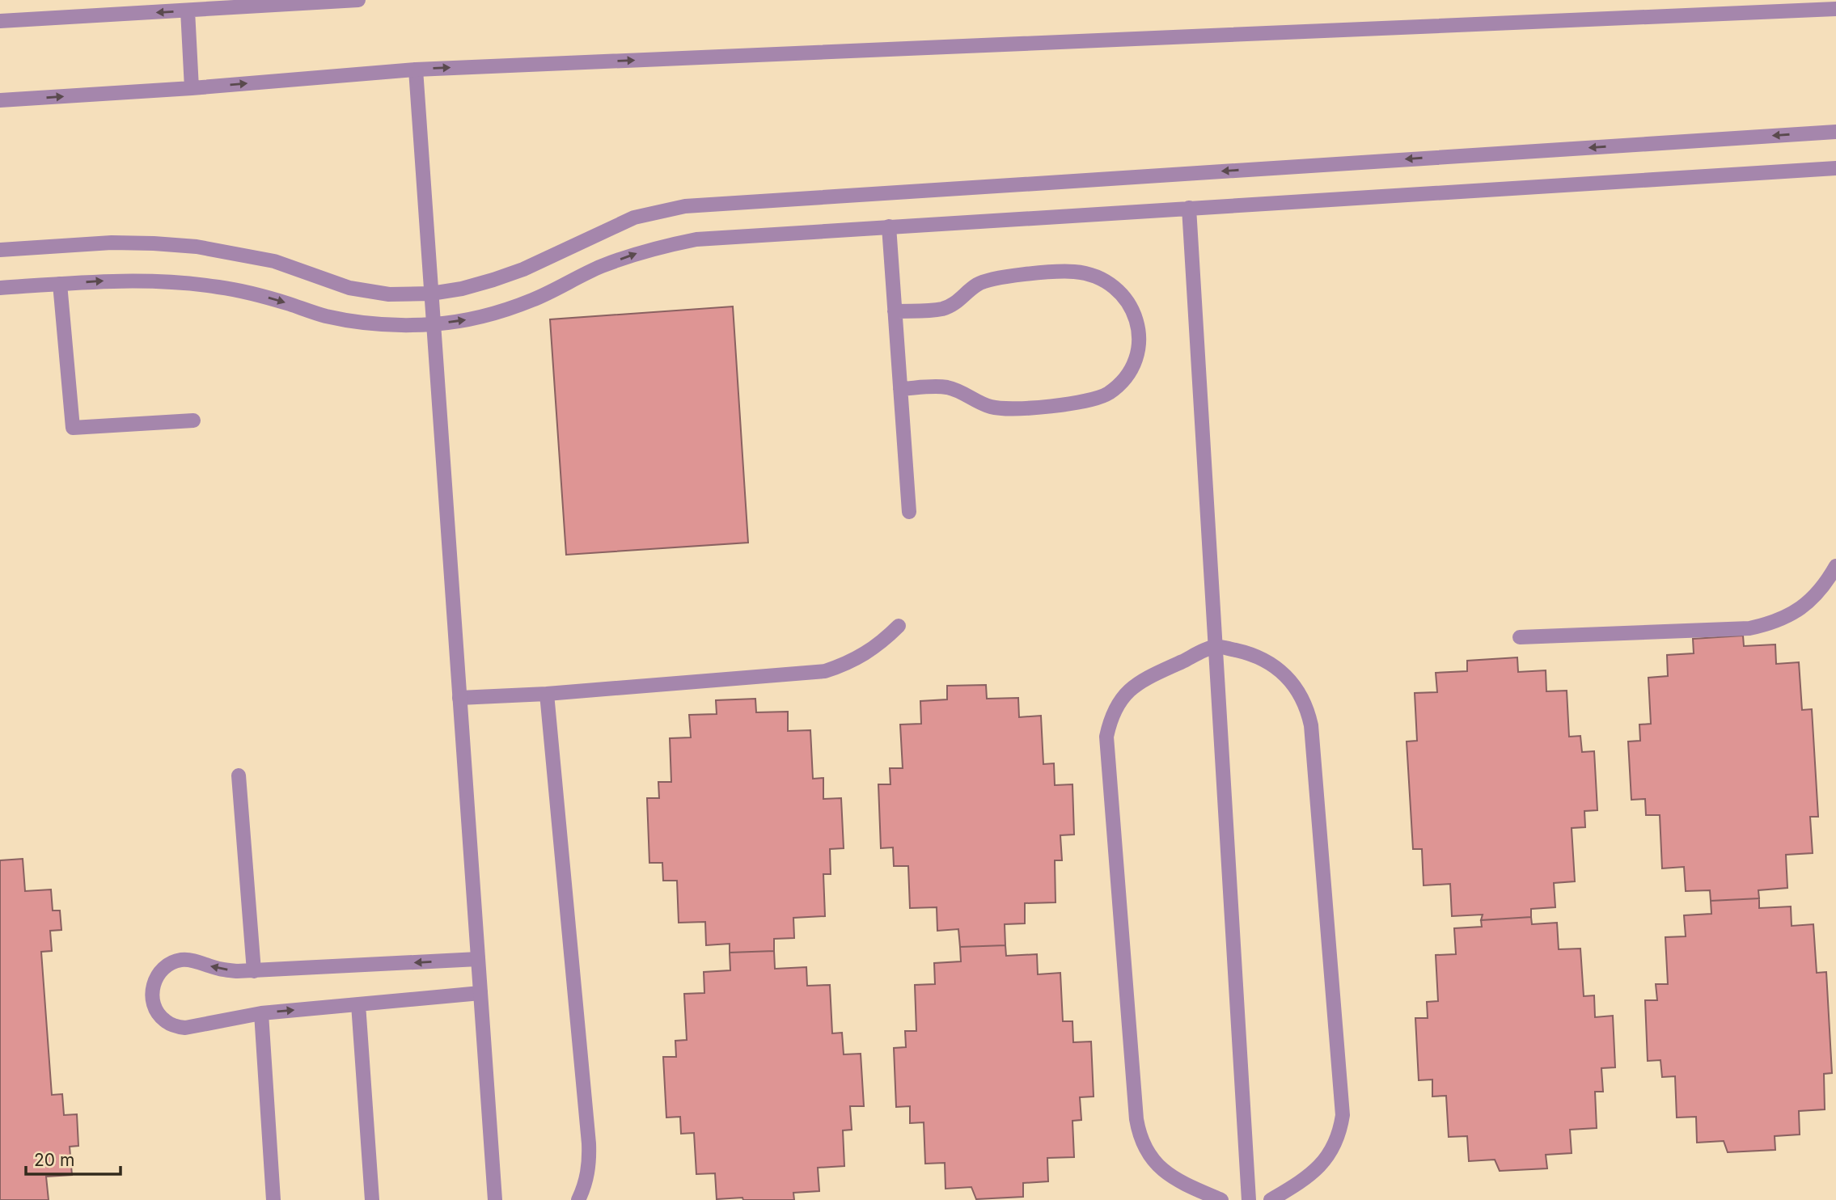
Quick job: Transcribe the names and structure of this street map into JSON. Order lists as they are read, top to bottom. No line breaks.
{"scale_bar":"20 m"}
